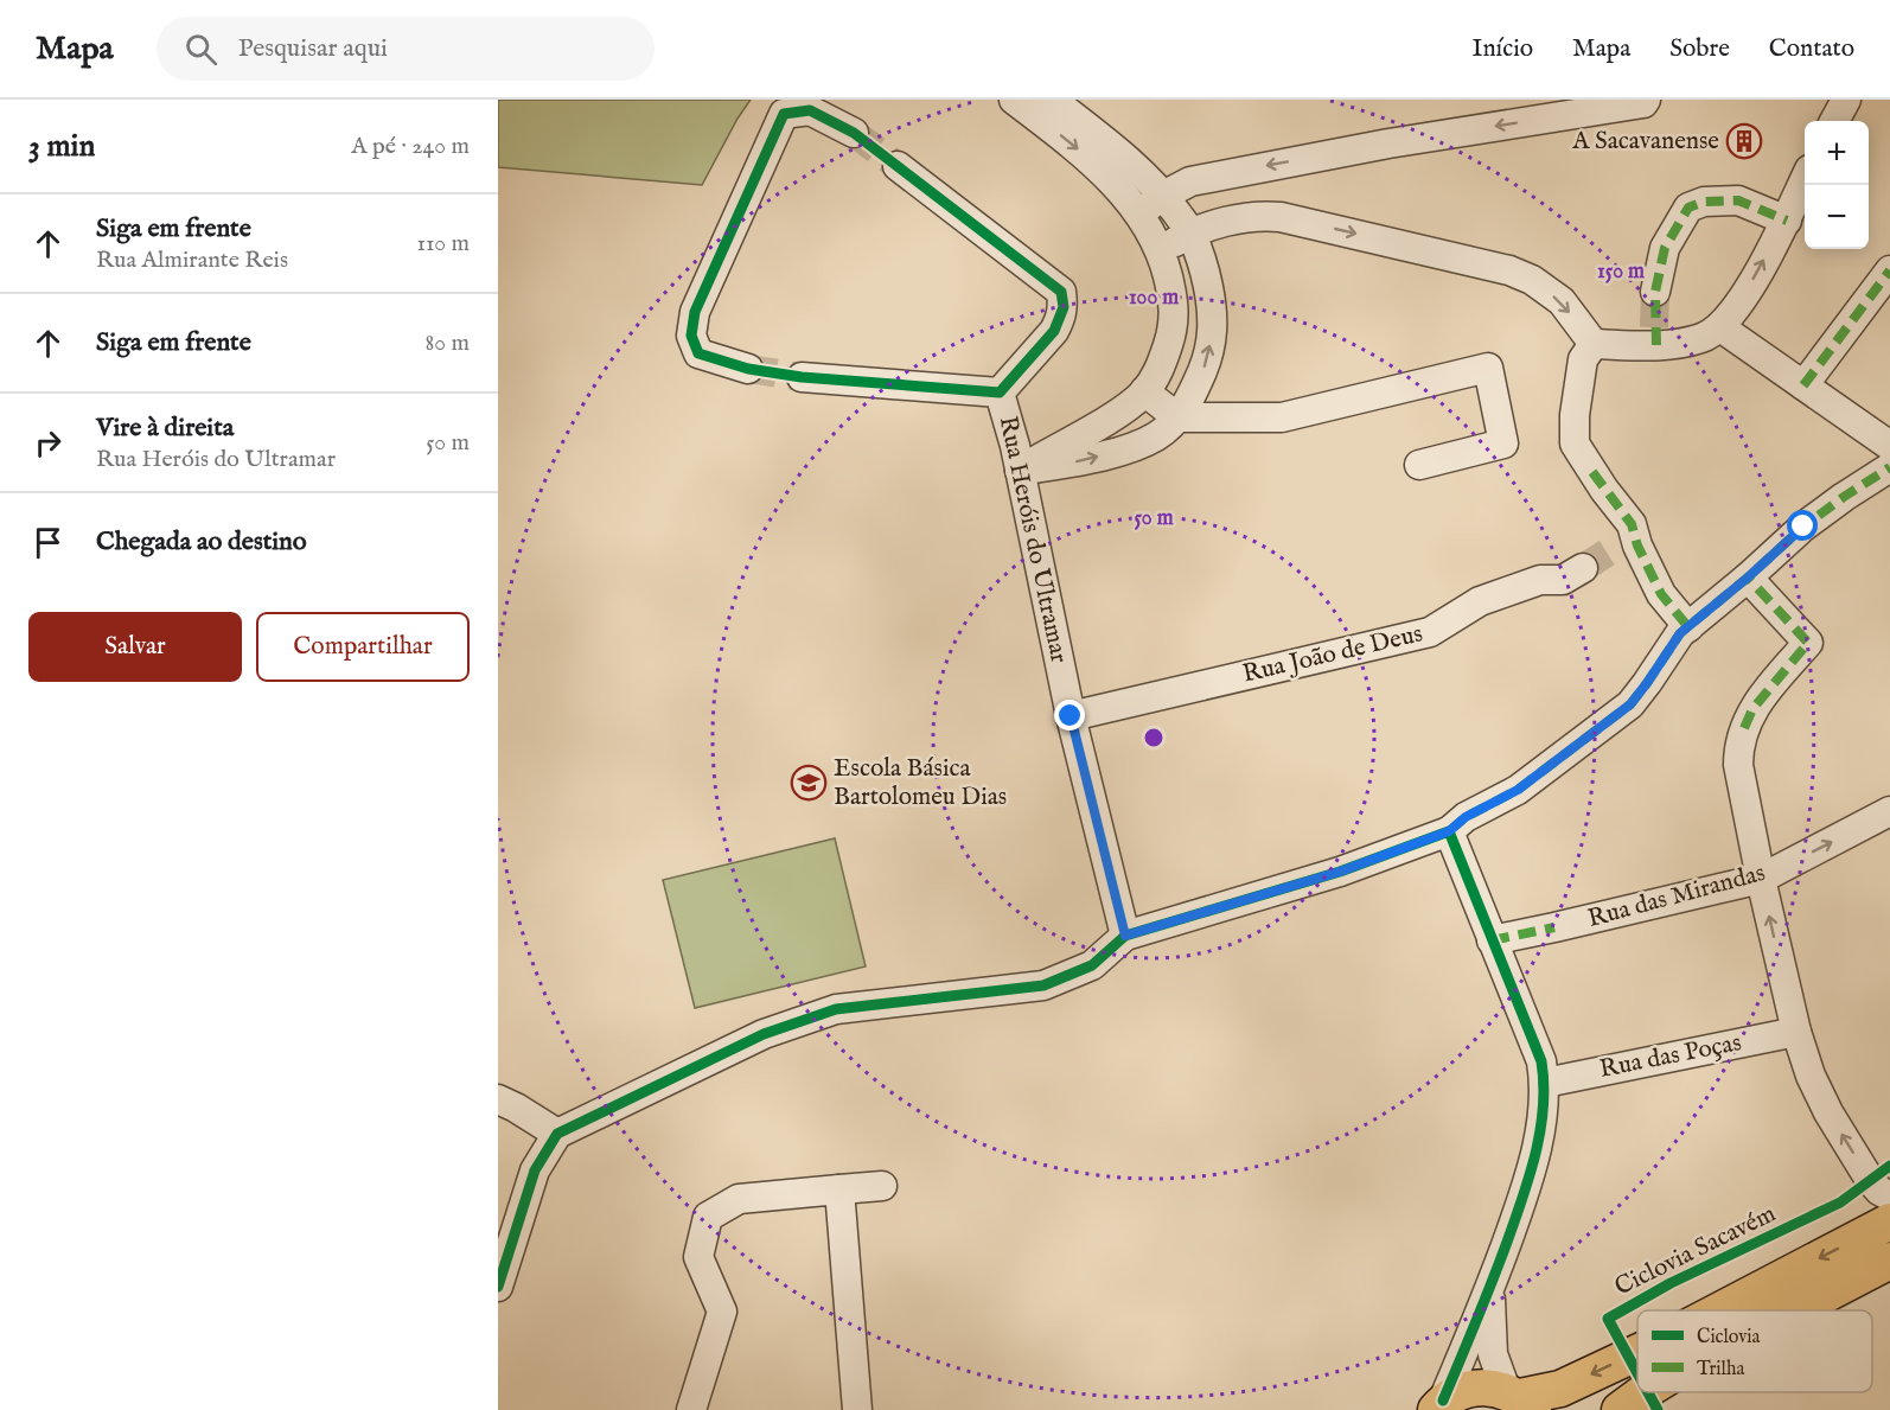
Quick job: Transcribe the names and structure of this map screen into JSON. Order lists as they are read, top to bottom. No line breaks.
{"streets":{"street":["Rua Heróis do Ultramar","Rua João de Deus","Rua das Mirandas","Rua das Poças"],"cycle path":["Ciclovia Sacavém"]},"crossings":[["Rua Heróis do Ultramar","Rua João de Deus"]],"places":{"building":["A Sacavanense"],"school or university":["Escola Básica Bartolomeu Dias"]},"legend":["Ciclovia","Trilha"],"page":{"header":"Mapa","search":"Pesquisar aqui","nav":["Início","Mapa","Sobre","Contato"],"heading":["3 min","A pé · 240 m"],"map_buttons":["+","−"],"list":[["Siga em frente","Rua Almirante Reis","110 m"],["Siga em frente","80 m"],["Vire à direita","Rua Heróis do Ultramar","50 m"],"Chegada ao destino"],"buttons":["Salvar","Compartilhar"]},"rings":["150 m","100 m","50 m"]}
